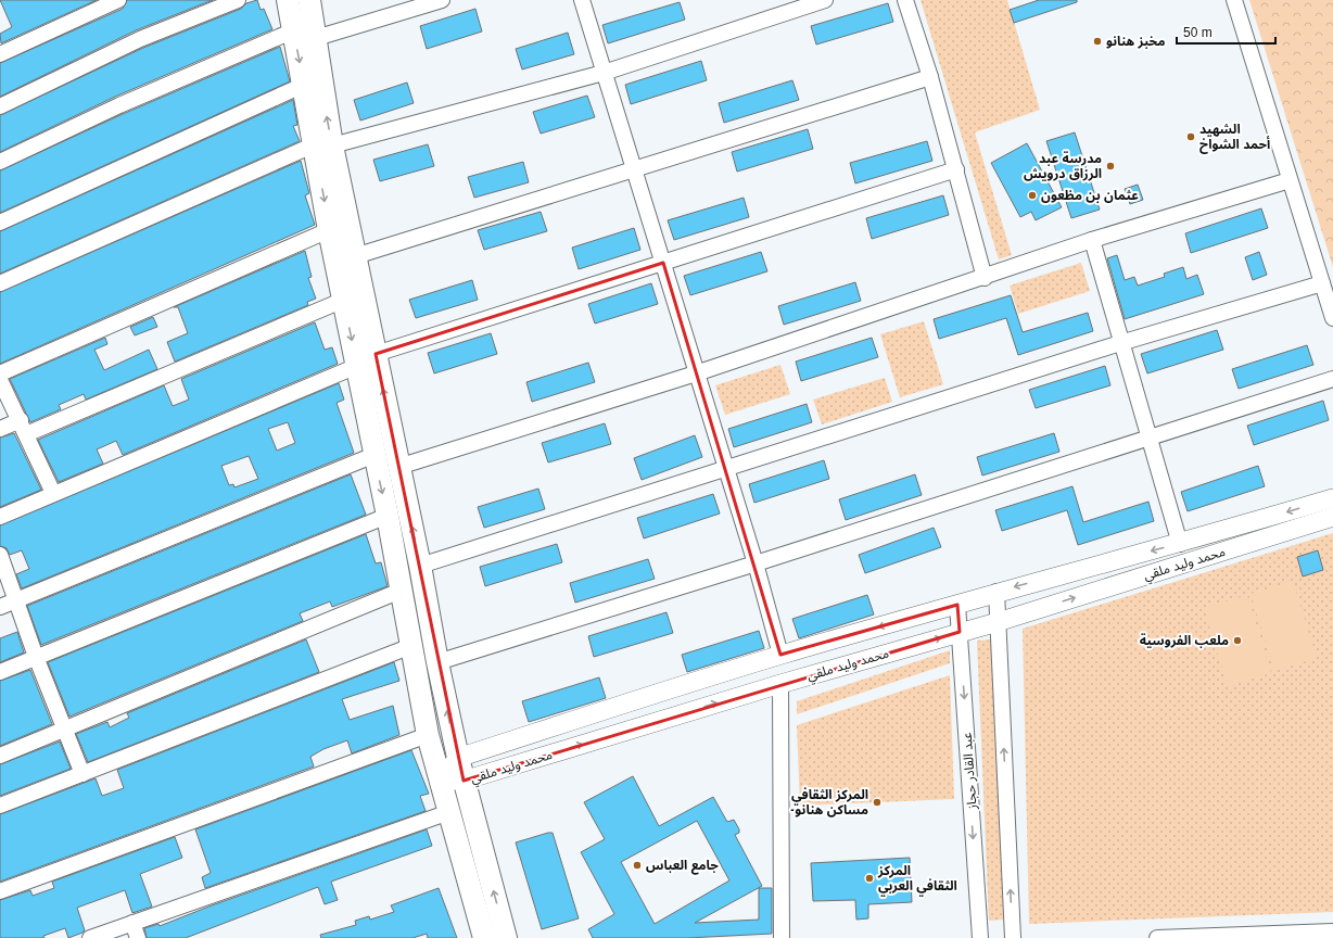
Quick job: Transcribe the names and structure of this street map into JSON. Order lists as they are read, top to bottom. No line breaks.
{"streets":{"street":["محمد وليد ملقي","عبد القادر حجاز"]},"crossings":[["محمد وليد ملقي","عبد القادر حجاز"]],"places":["مخبز هنانو","الشهيد أحمد الشواخ","مدرسة عبد الرزاق درويش","عثمان بن مظعون","ملعب الفروسية","المركز الثقافي -مساكن هنانو","جامع العباس","المركز الثقافي العربي"],"scale_bar":"50 m"}
